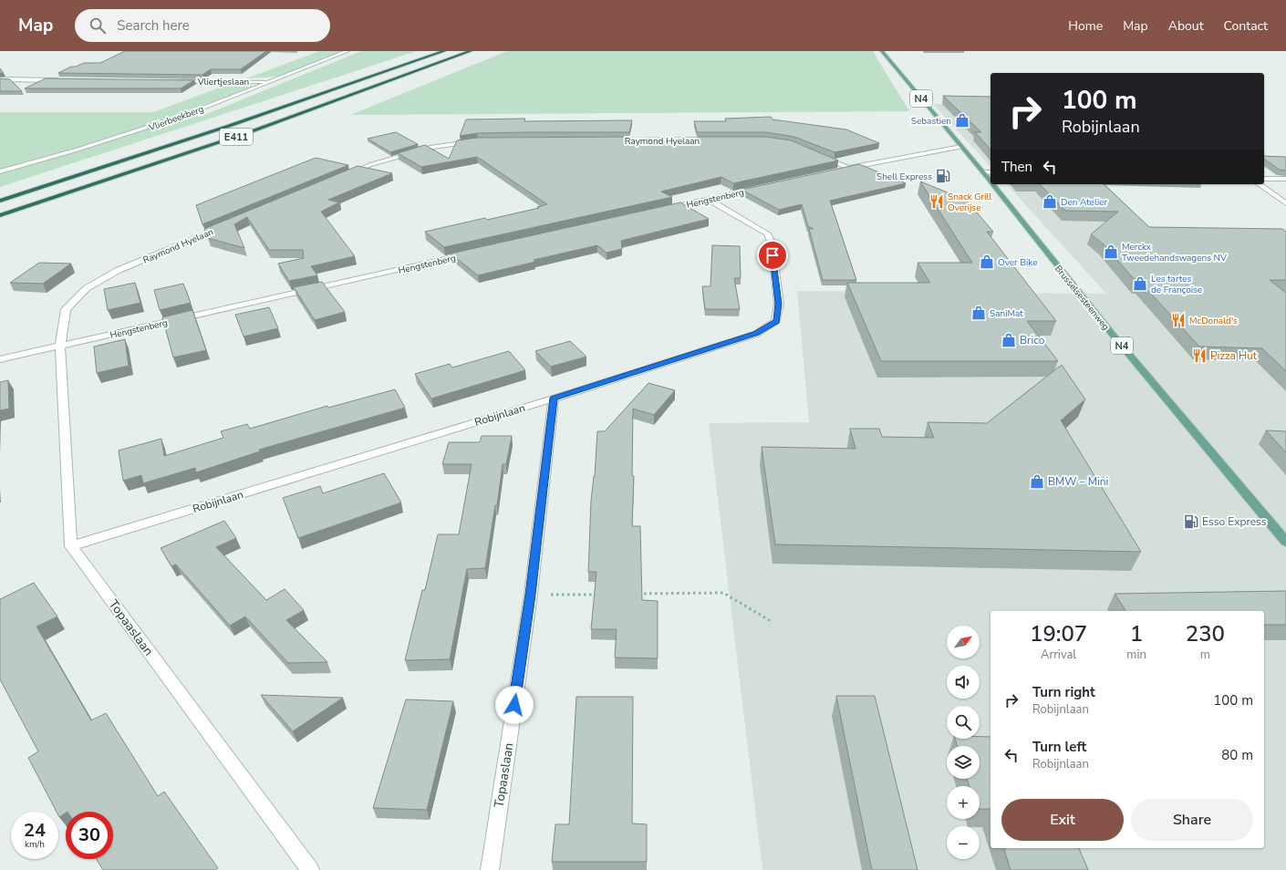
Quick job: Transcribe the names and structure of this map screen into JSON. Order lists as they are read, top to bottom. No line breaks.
{"streets":{"highway":["E411"],"main road":["N4","Brusselsesteenweg"],"street":["Vliertjeslaan","Vlierbeekberg","Raymond Hyelaan","Hengstenberg","Robijnlaan","Topaaslaan"]},"crossings":[["Vliertjeslaan","Vlierbeekberg"],["Raymond Hyelaan","Hengstenberg"],["Hengstenberg","Robijnlaan"],["Robijnlaan","Topaaslaan"]],"places":{"shop":["Sebastien","Den Atelier","Merckx Tweedehandswagens NV","Over Bike","Les tartes de Françoise","SaniMat","Brico","BMW – Mini"],"fuel station":["Shell Express","Esso Express"],"restaurant":["Snack Grill Overijse","McDonald's","Pizza Hut"]},"north":"top right","page":{"header":"Map","search":"Search here","nav":["Home","Map","About","Contact"],"turn":["100 m","Robijnlaan"],"then":"Then","eta":["19:07","Arrival","1","min","230","m"],"map_buttons":["+","−"],"list":[{"name":"Turn right","note":"Robijnlaan","value":"100 m"},{"name":"Turn left","note":"Robijnlaan","value":"80 m"}],"buttons":["Exit","Share"],"speed":"24 km/h","limit":"30"}}
